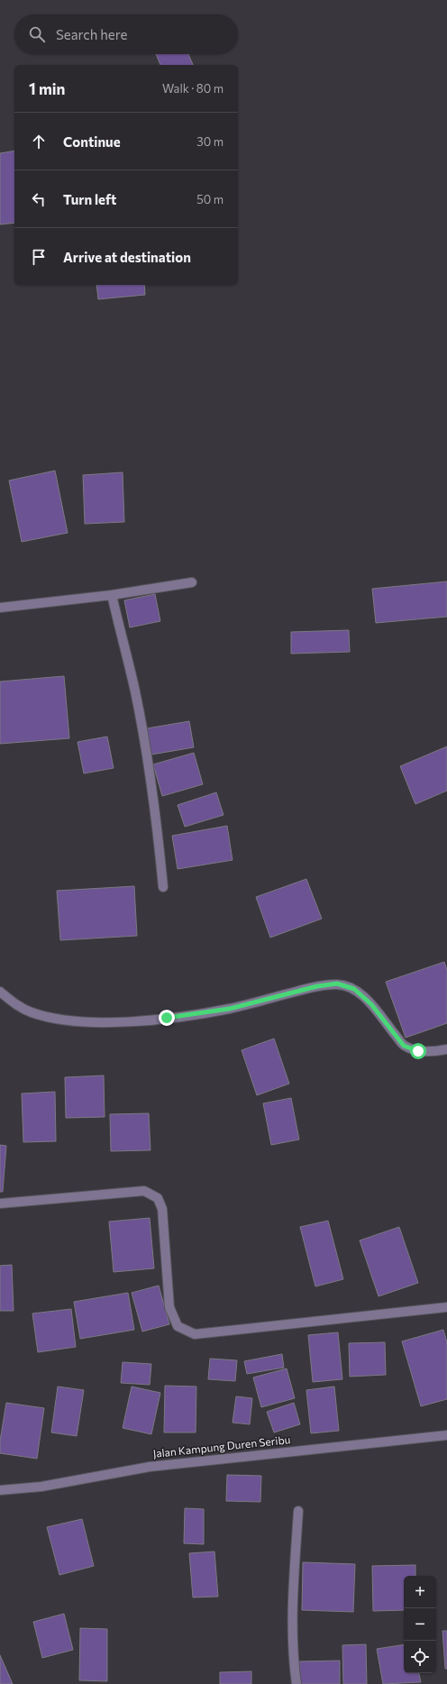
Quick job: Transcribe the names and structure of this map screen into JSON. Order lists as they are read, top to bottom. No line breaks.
{"streets":{"street":["Jalan Kampung Duren Seribu"]},"page":{"search":"Search here","heading":["1 min","Walk · 80 m"],"list":[["Continue","30 m"],["Turn left","50 m"],"Arrive at destination"],"map_buttons":["+","−"]}}
